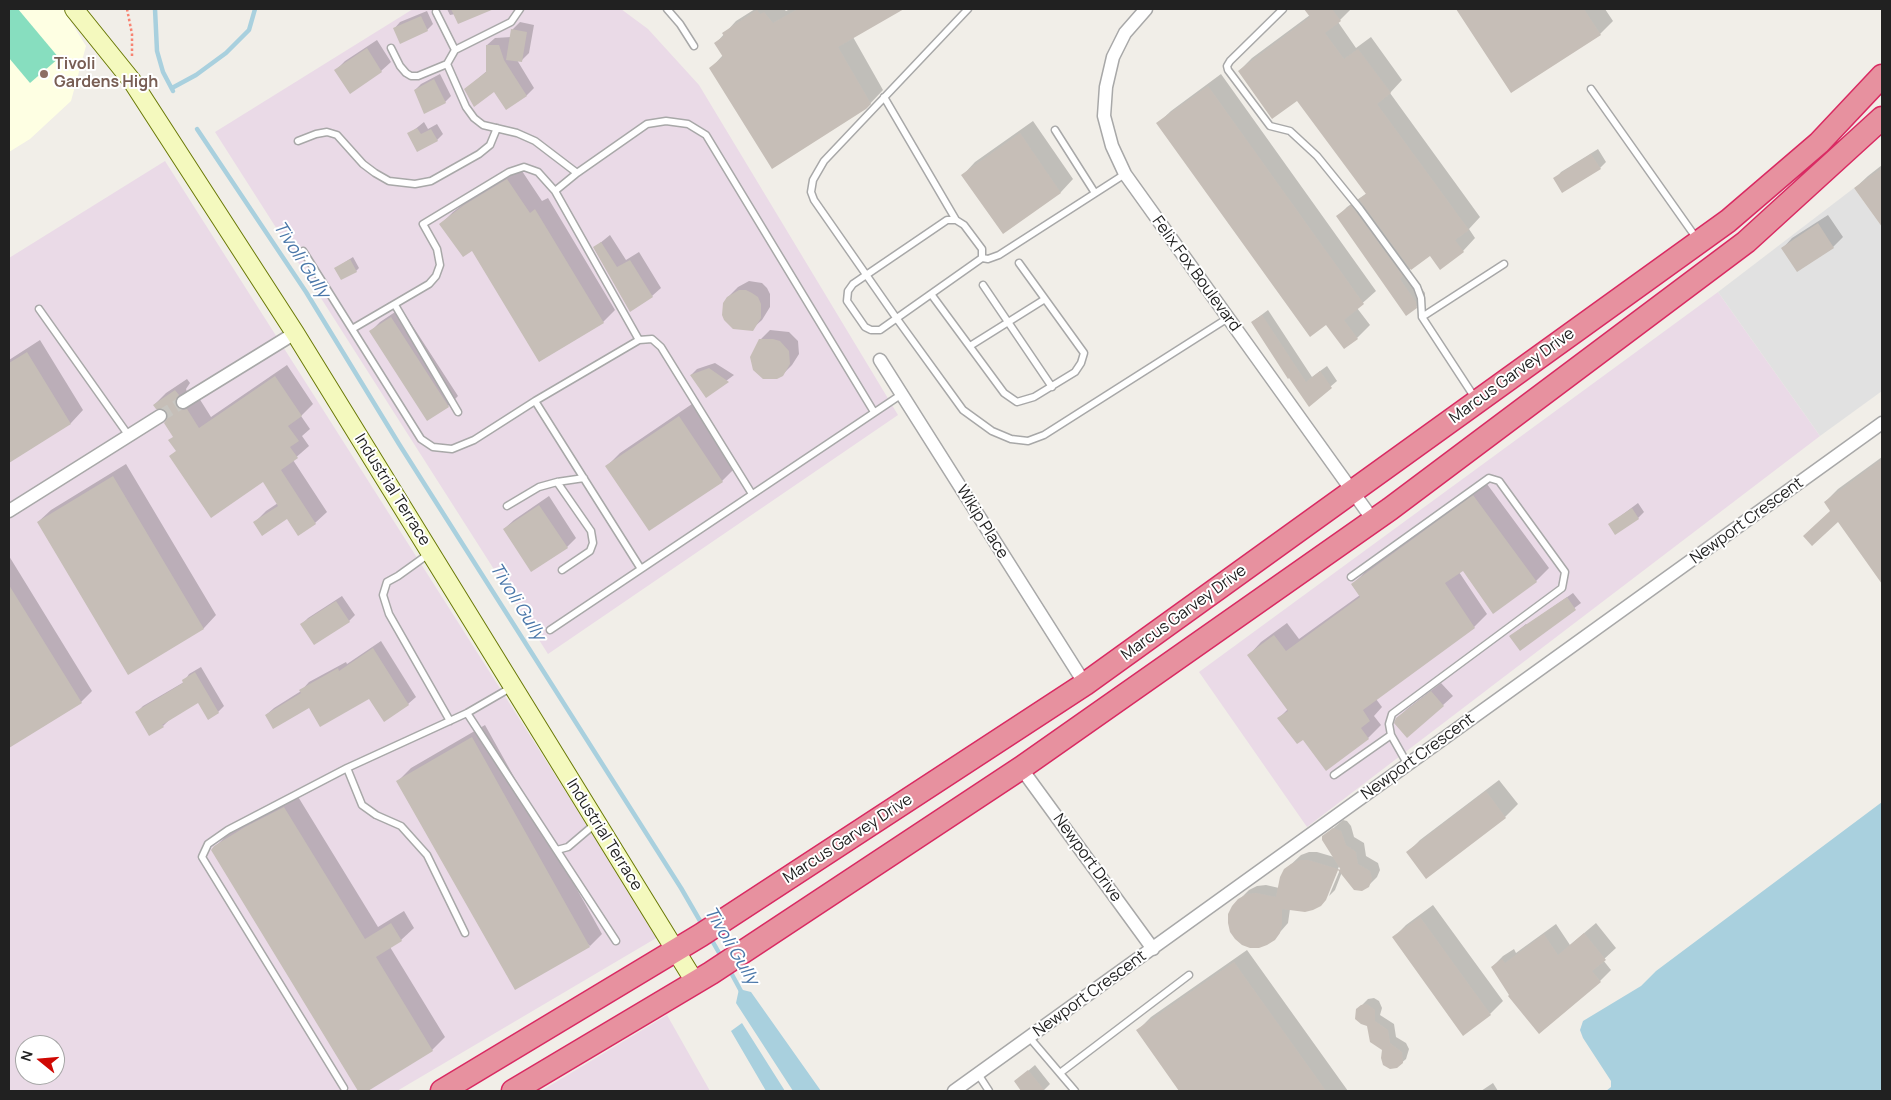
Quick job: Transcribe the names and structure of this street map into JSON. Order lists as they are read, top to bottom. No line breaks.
{"streets":{"highway":["Marcus Garvey Drive"],"street":["Felix Fox Boulevard","Industrial Terrace","Newport Crescent","Wikip Place","Newport Drive"]},"crossings":[["Felix Fox Boulevard","Marcus Garvey Drive"],["Marcus Garvey Drive","Industrial Terrace"],["Marcus Garvey Drive","Wikip Place"],["Marcus Garvey Drive","Newport Drive"],["Newport Crescent","Newport Drive"]],"water":["Tivoli Gully"],"places":["Tivoli Gardens High"],"north":"left"}
